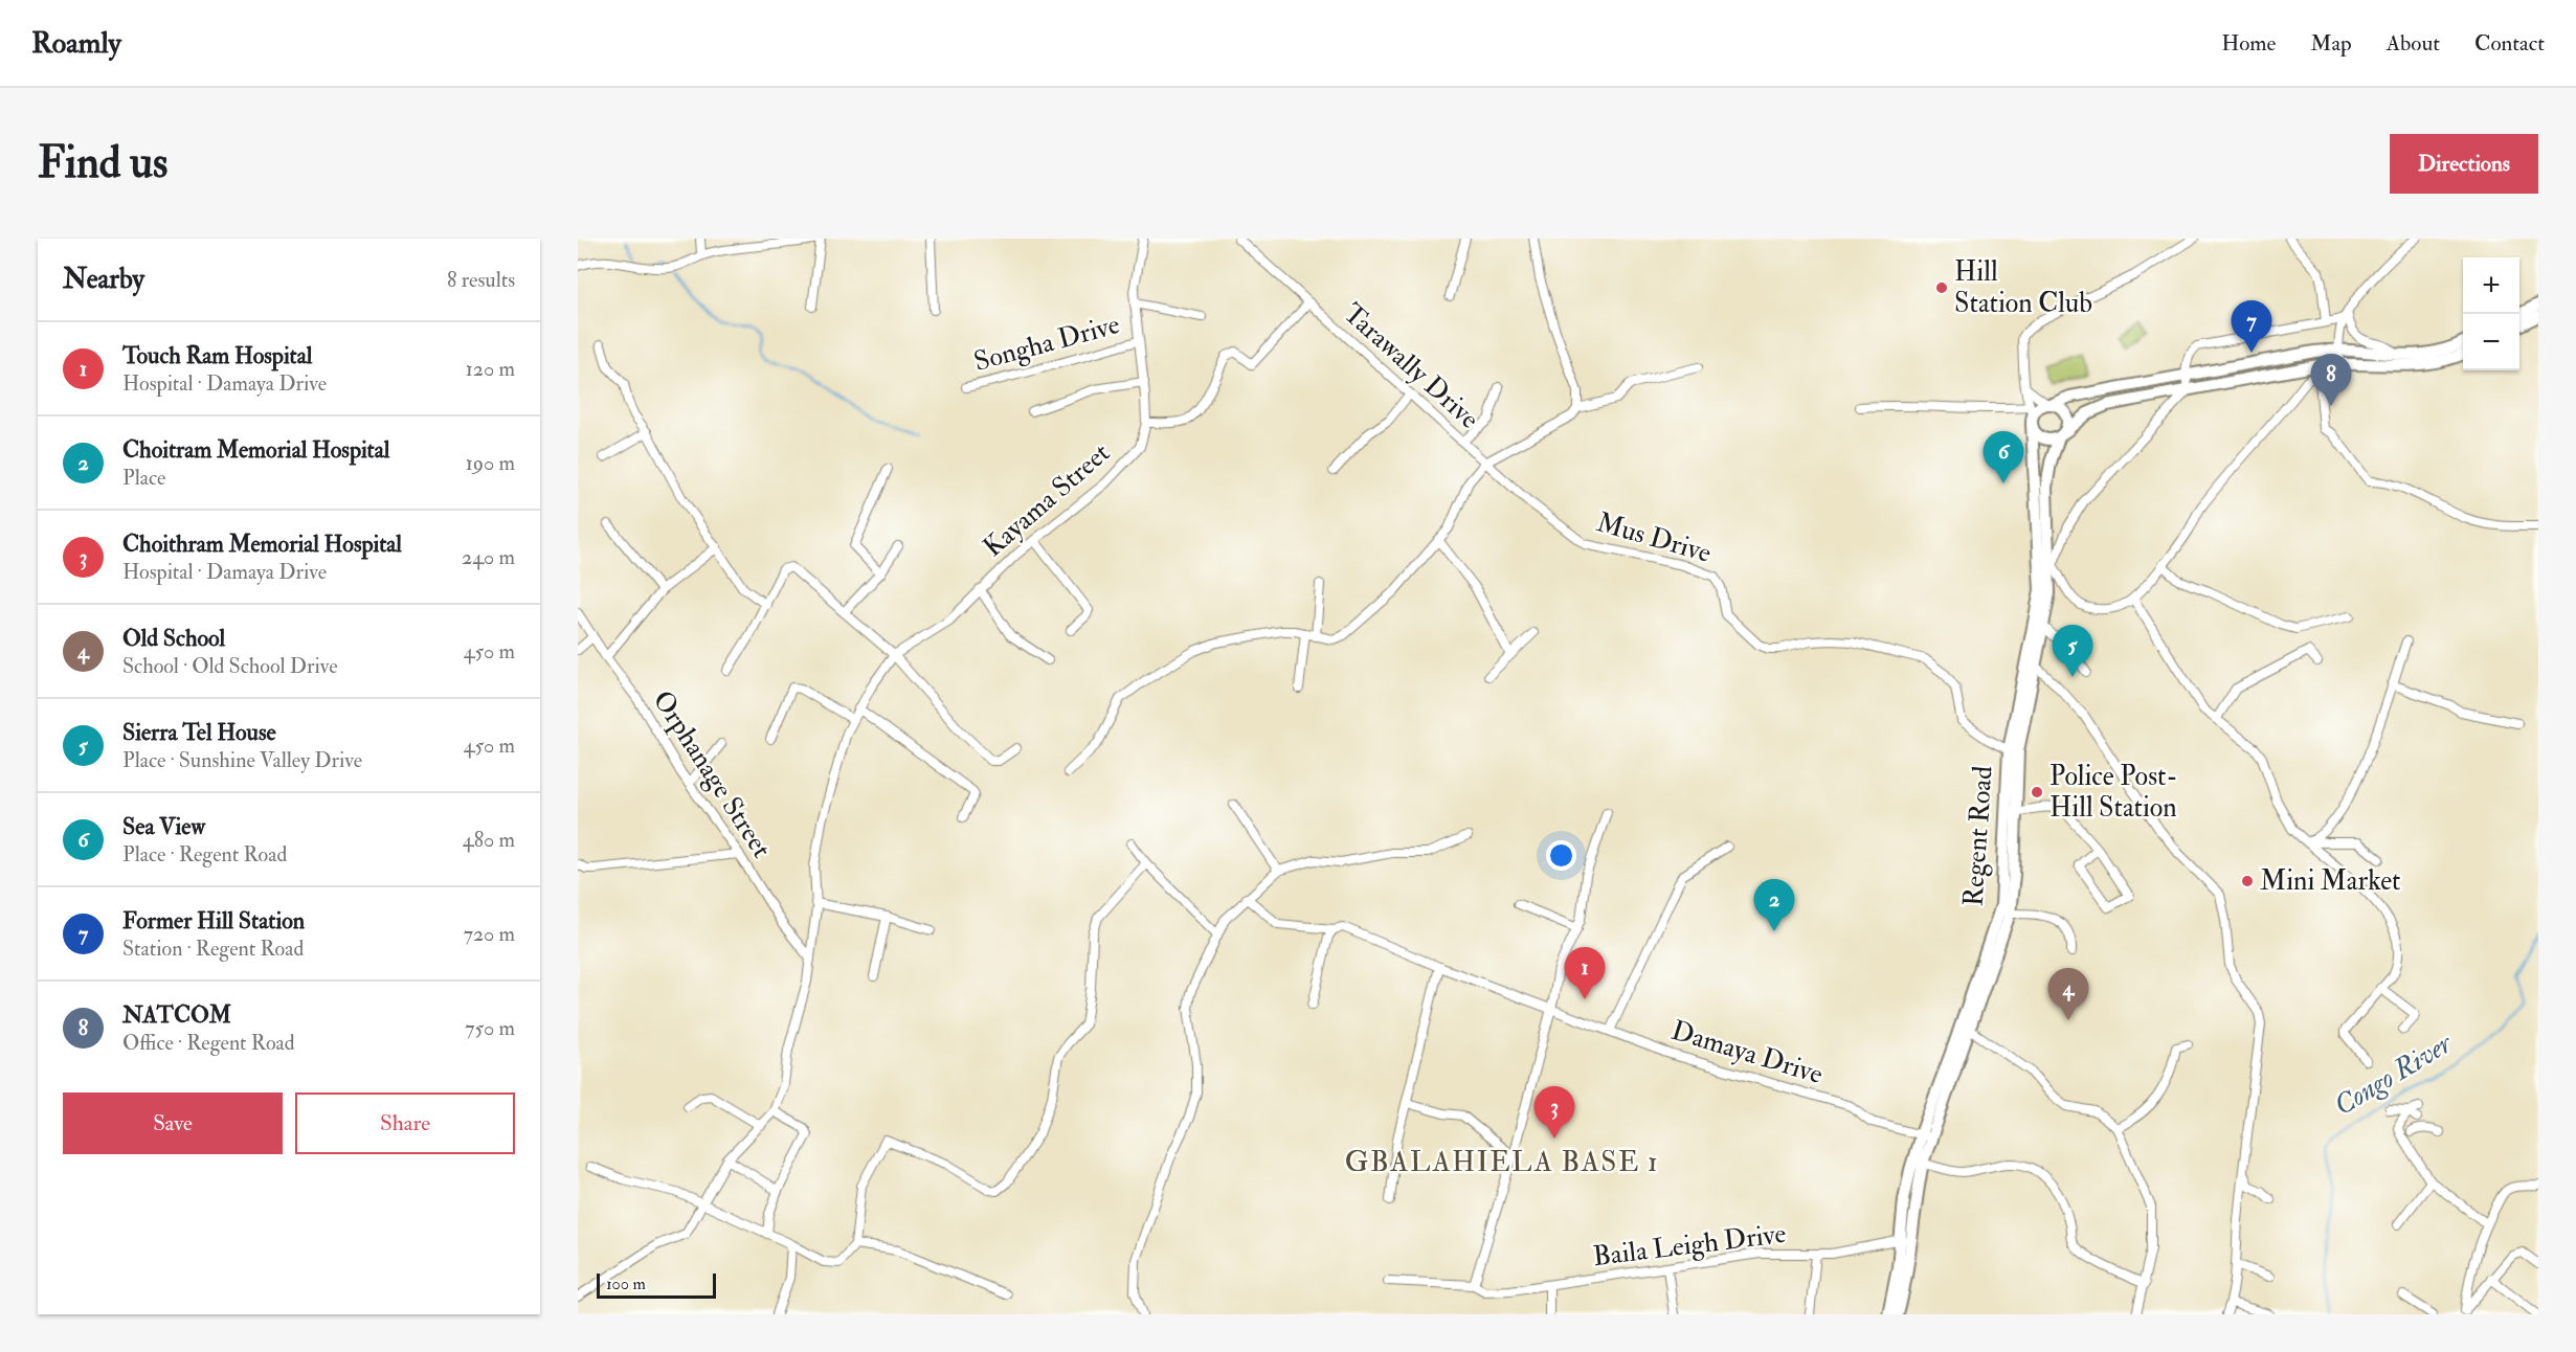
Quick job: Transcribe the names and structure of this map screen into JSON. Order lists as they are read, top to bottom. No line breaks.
{"streets":{"main road":["Regent Road"],"street":["Songha Drive","Tarawally Drive","Kayama Street","Mus Drive","Orphanage Street","Damaya Drive","Baila Leigh Drive"]},"crossings":[["Songha Drive","Kayama Street"],["Tarawally Drive","Kayama Street"],["Tarawally Drive","Mus Drive"],["Mus Drive","Regent Road"],["Regent Road","Damaya Drive"],["Regent Road","Baila Leigh Drive"]],"districts":["GBALAHIELA BASE 1"],"water":["Congo River"],"places":["Hill Station Club","Police Post- Hill Station","Mini Market"],"scale_bar":"100 m","page":{"header":"Roamly","nav":["Home","Map","About","Contact"],"buttons":["Directions",["Save","Share"]],"title":"Find us","heading":["Nearby","8 results"],"map_buttons":["+","−"],"pins":["7","8","6","5","2","1","4","3"],"list":[{"mark":"1","name":"Touch Ram Hospital","note":"Hospital · Damaya Drive","value":"120 m"},{"mark":"2","name":"Choitram Memorial Hospital","note":"Place","value":"190 m"},{"mark":"3","name":"Choithram Memorial Hospital","note":"Hospital · Damaya Drive","value":"240 m"},{"mark":"4","name":"Old School","note":"School · Old School Drive","value":"450 m"},{"mark":"5","name":"Sierra Tel House","note":"Place · Sunshine Valley Drive","value":"450 m"},{"mark":"6","name":"Sea View","note":"Place · Regent Road","value":"480 m"},{"mark":"7","name":"Former Hill Station","note":"Station · Regent Road","value":"720 m"},{"mark":"8","name":"NATCOM","note":"Office · Regent Road","value":"750 m"}],"scale":"100 m"}}
